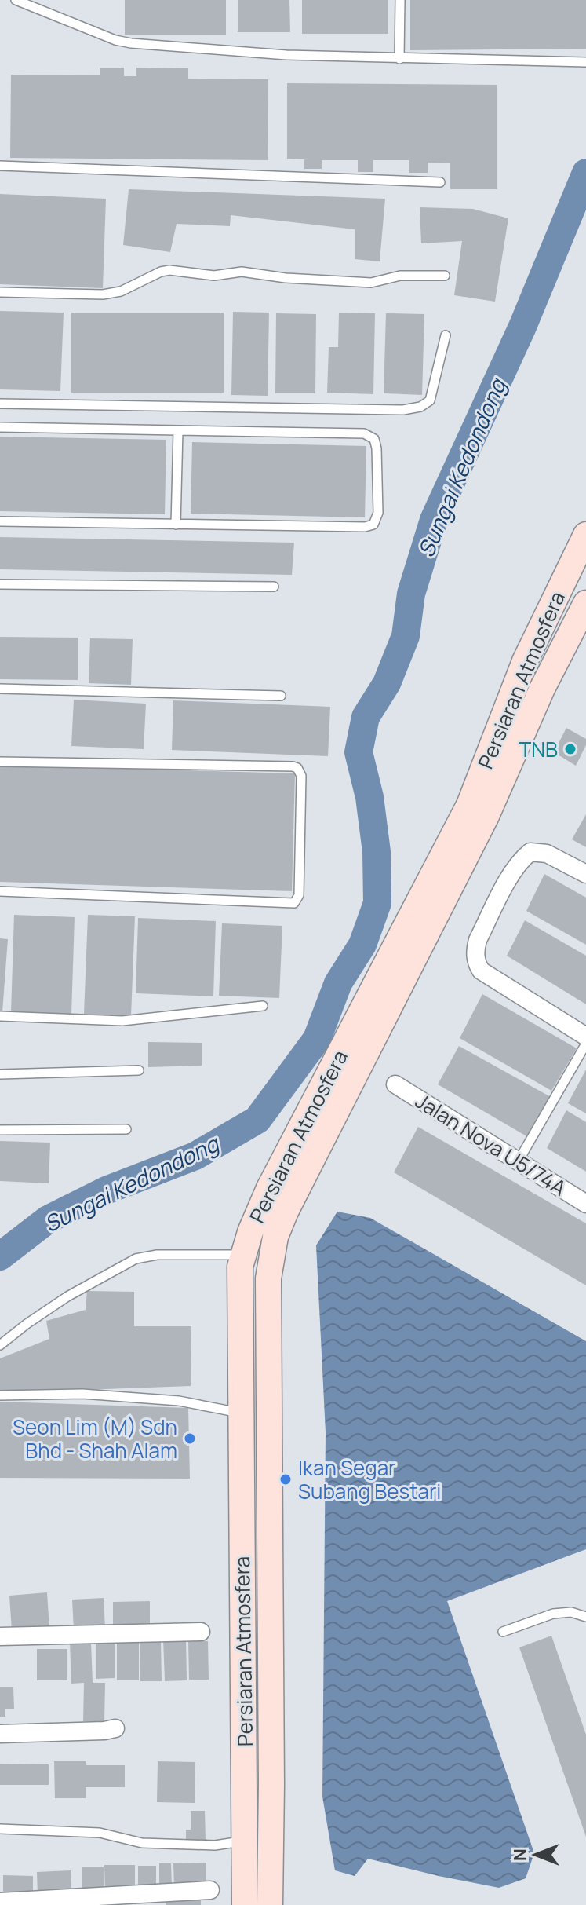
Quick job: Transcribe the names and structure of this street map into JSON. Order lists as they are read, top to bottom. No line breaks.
{"streets":{"street":["Persiaran Atmosfera","Jalan Nova U5/74A"]},"water":["Sungai Kedondong"],"places":["TNB","Seon Lim (M) Sdn Bhd - Shah Alam","Ikan Segar Subang Bestari"],"north":"left"}
